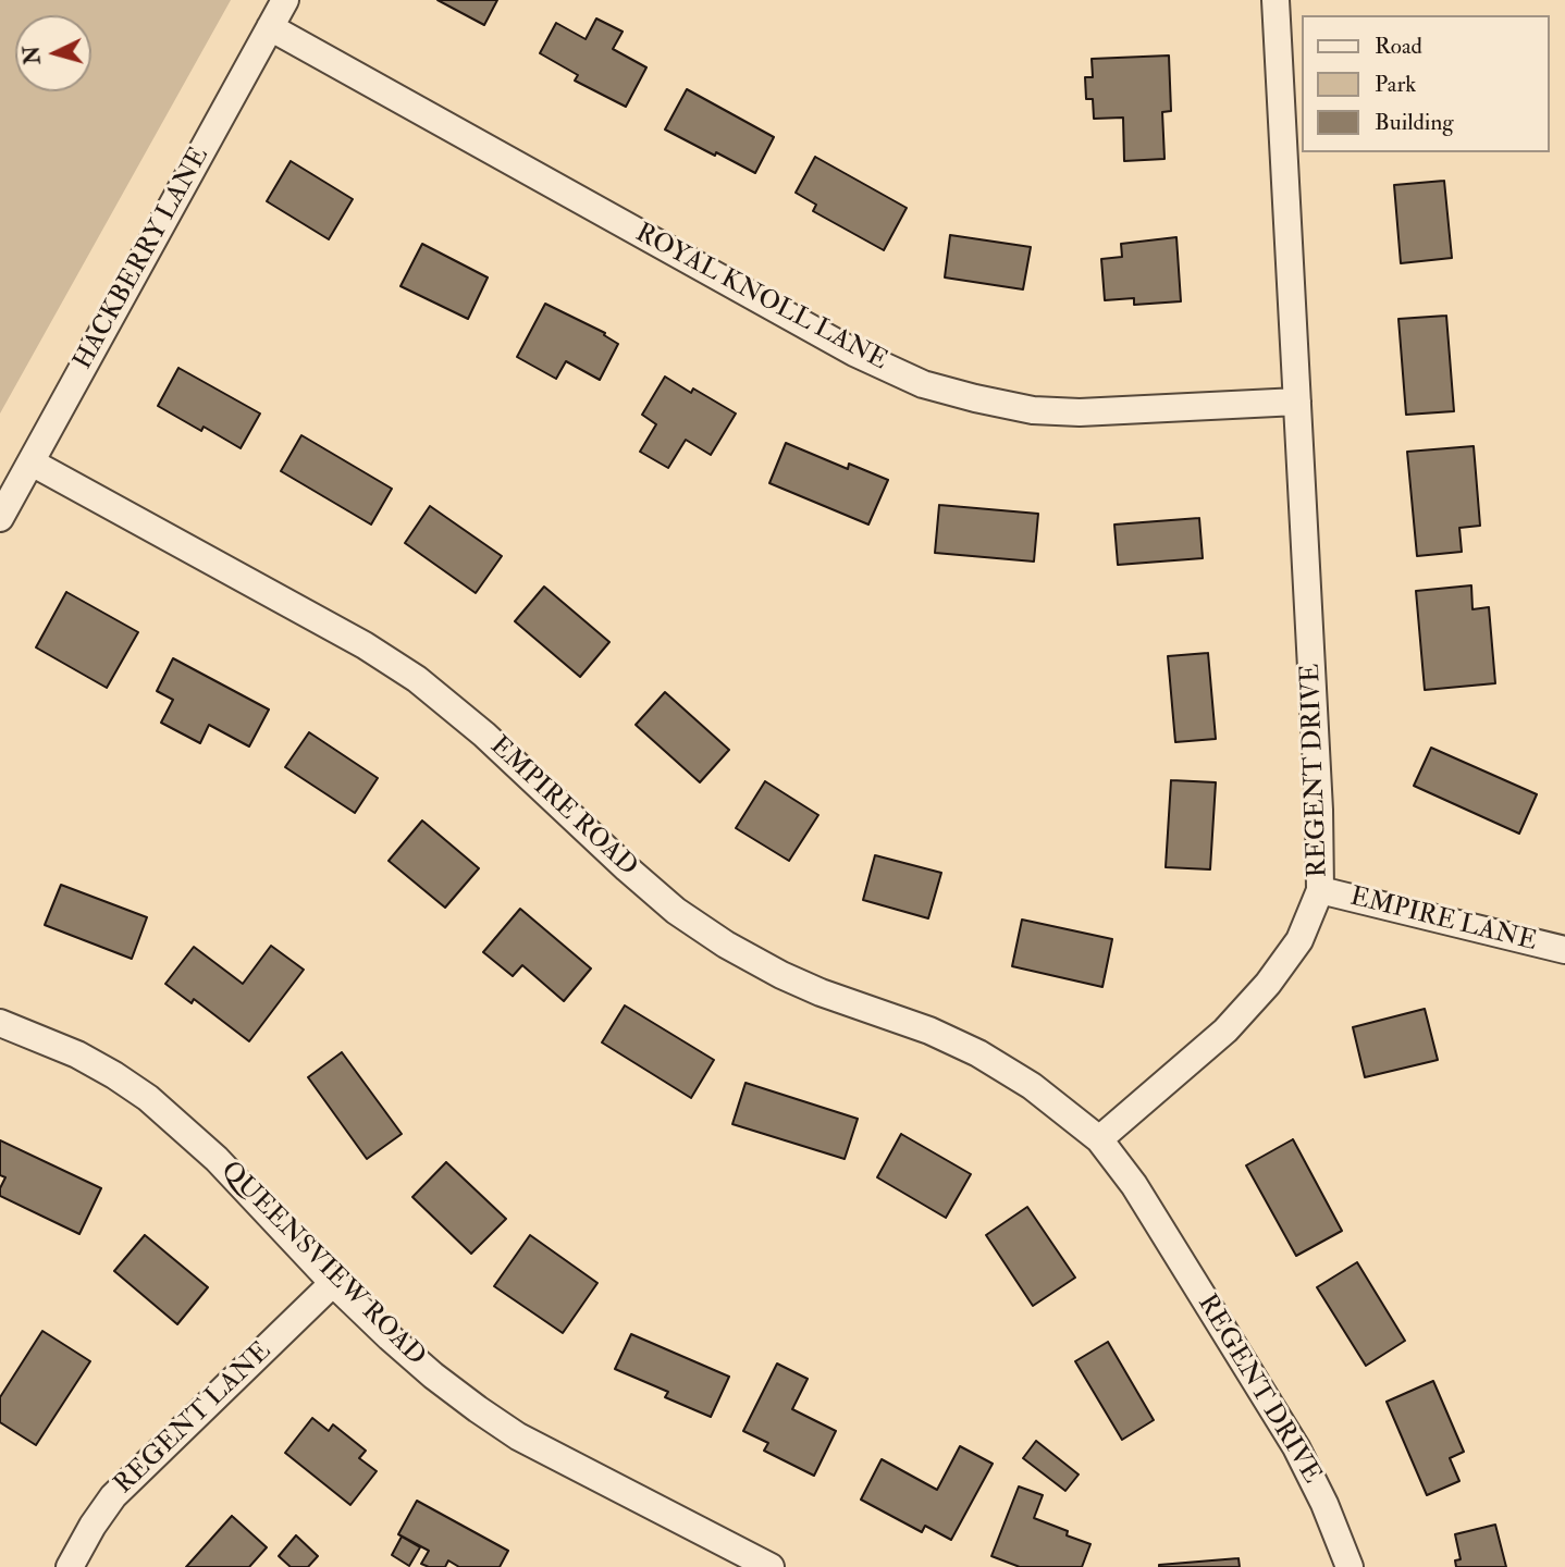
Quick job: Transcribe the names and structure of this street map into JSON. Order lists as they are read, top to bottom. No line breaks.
{"streets":{"street":["HACKBERRY LANE","ROYAL KNOLL LANE","REGENT DRIVE","EMPIRE ROAD","EMPIRE LANE","QUEENSVIEW ROAD","REGENT LANE"]},"crossings":[["HACKBERRY LANE","ROYAL KNOLL LANE"],["HACKBERRY LANE","EMPIRE ROAD"],["ROYAL KNOLL LANE","REGENT DRIVE"],["REGENT DRIVE","EMPIRE ROAD"],["REGENT DRIVE","EMPIRE LANE"],["QUEENSVIEW ROAD","REGENT LANE"]],"legend":["Road","Park","Building"],"north":"left"}
